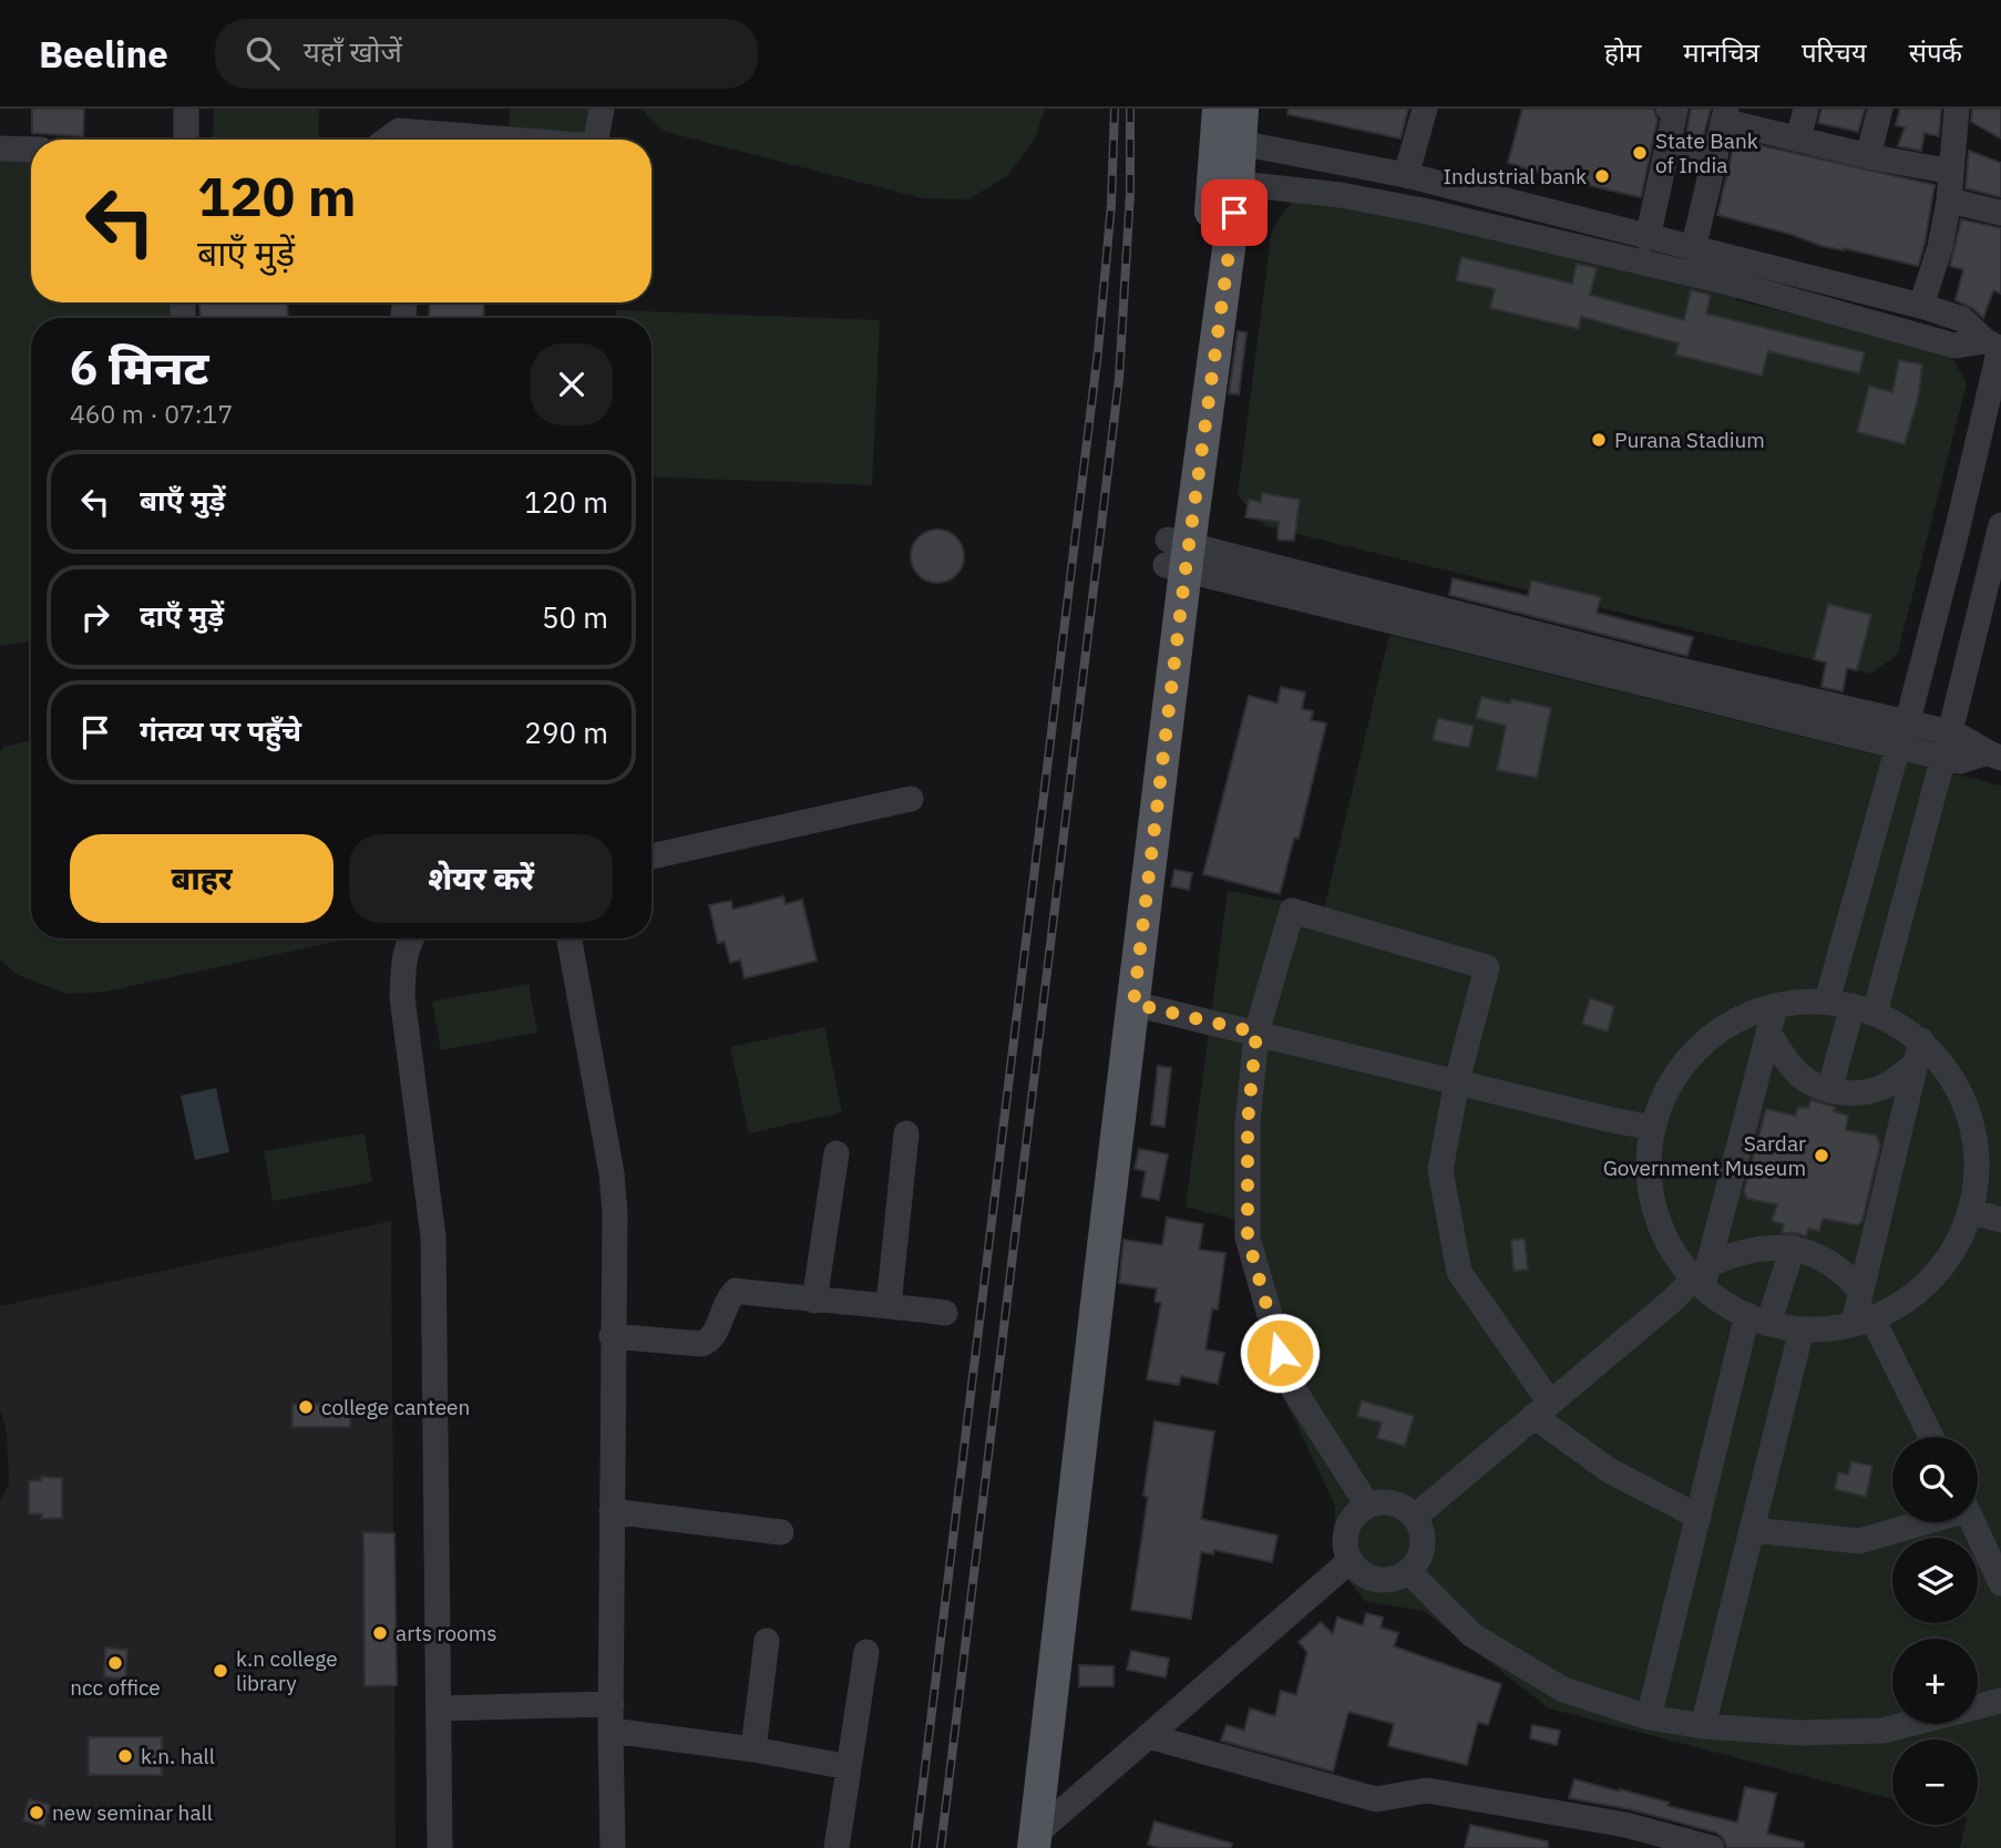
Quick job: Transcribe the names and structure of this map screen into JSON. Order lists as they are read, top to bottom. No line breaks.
{"places":["State Bank of India","Industrial bank","Purana Stadium","Sardar Government Museum","college canteen","arts rooms","ncc office","k.n college library","k.n. hall","new seminar hall"],"page":{"header":"Beeline","search":"यहाँ खोजें","nav":["होम","मानचित्र","परिचय","संपर्क"],"turn":["120 m","बाएँ मुड़ें"],"heading":["6 मिनट","460 m · 07:17"],"list":[{"name":"बाएँ मुड़ें","value":"120 m"},{"name":"दाएँ मुड़ें","value":"50 m"},{"name":"गंतव्य पर पहुँचे","value":"290 m"}],"buttons":["बाहर","शेयर करें"],"map_buttons":["+","−"]}}
